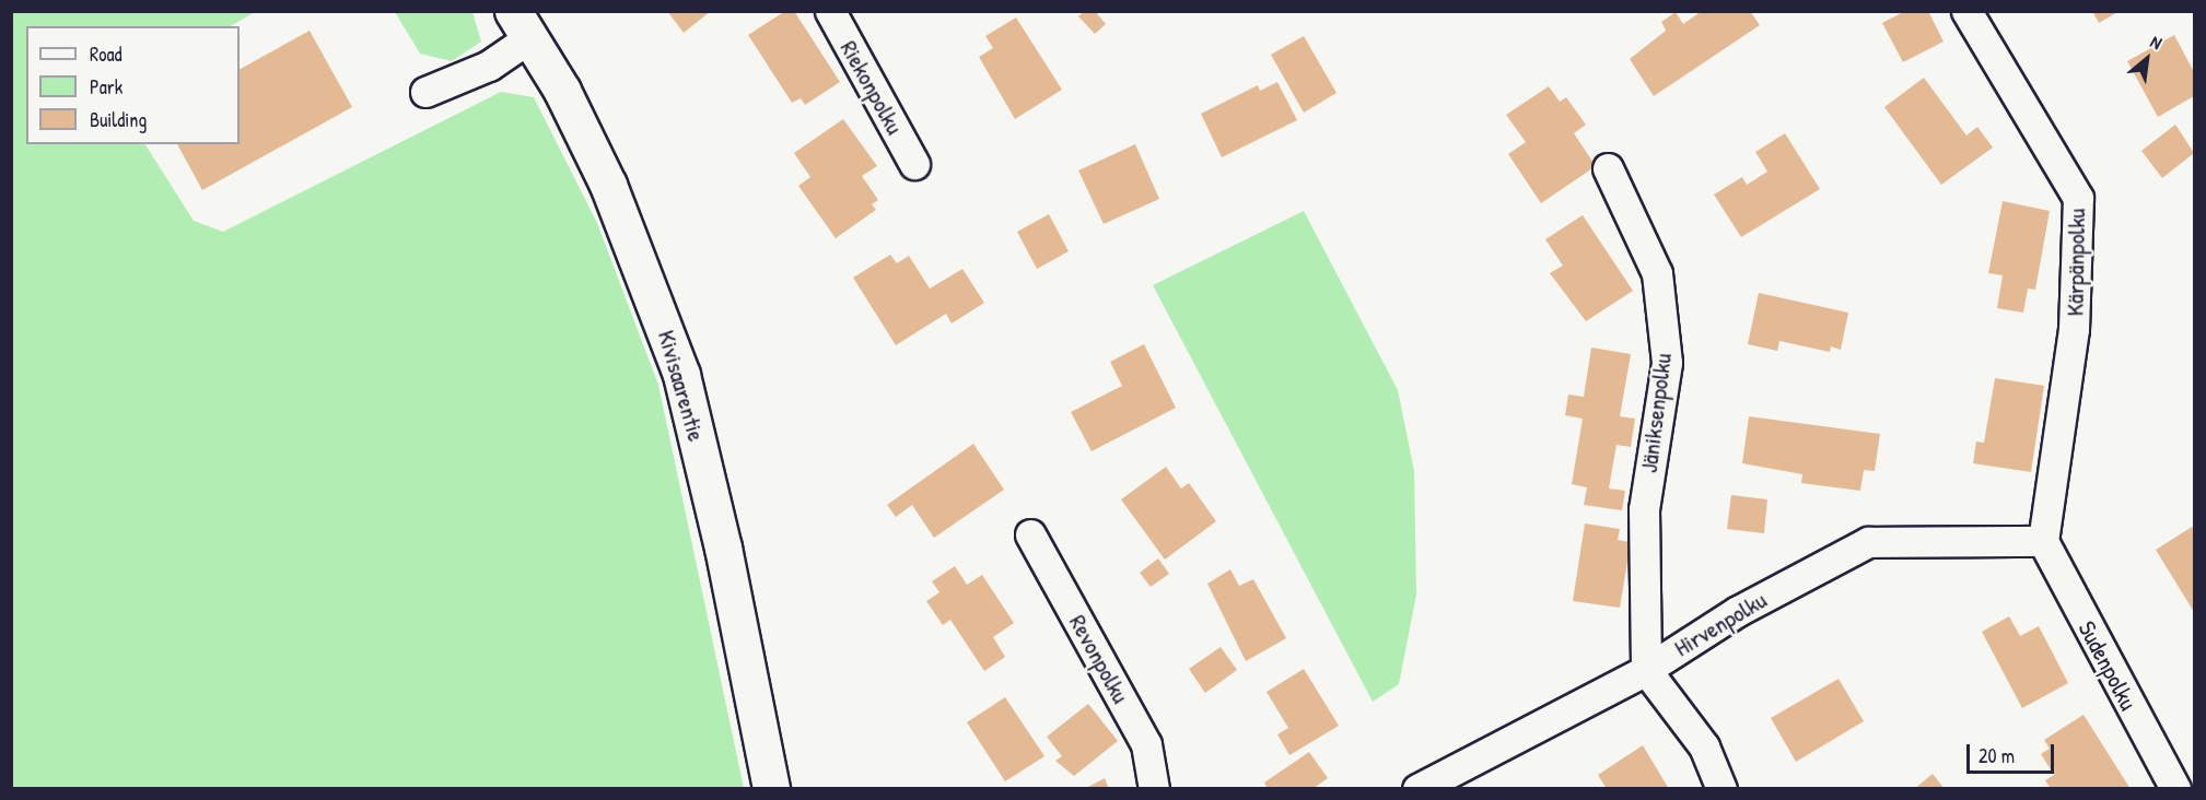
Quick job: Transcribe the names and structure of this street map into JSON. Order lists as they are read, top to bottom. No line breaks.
{"streets":{"street":["Riekonpolku","Kärpänpolku","Kivisaarentie","Jäniksenpolku","Hirvenpolku","Revonpolku","Sudenpolku"]},"crossings":[["Kärpänpolku","Hirvenpolku"],["Kärpänpolku","Sudenpolku"],["Jäniksenpolku","Hirvenpolku"],["Hirvenpolku","Sudenpolku"]],"legend":["Road","Park","Building"],"scale_bar":"20 m","north":"top right"}
